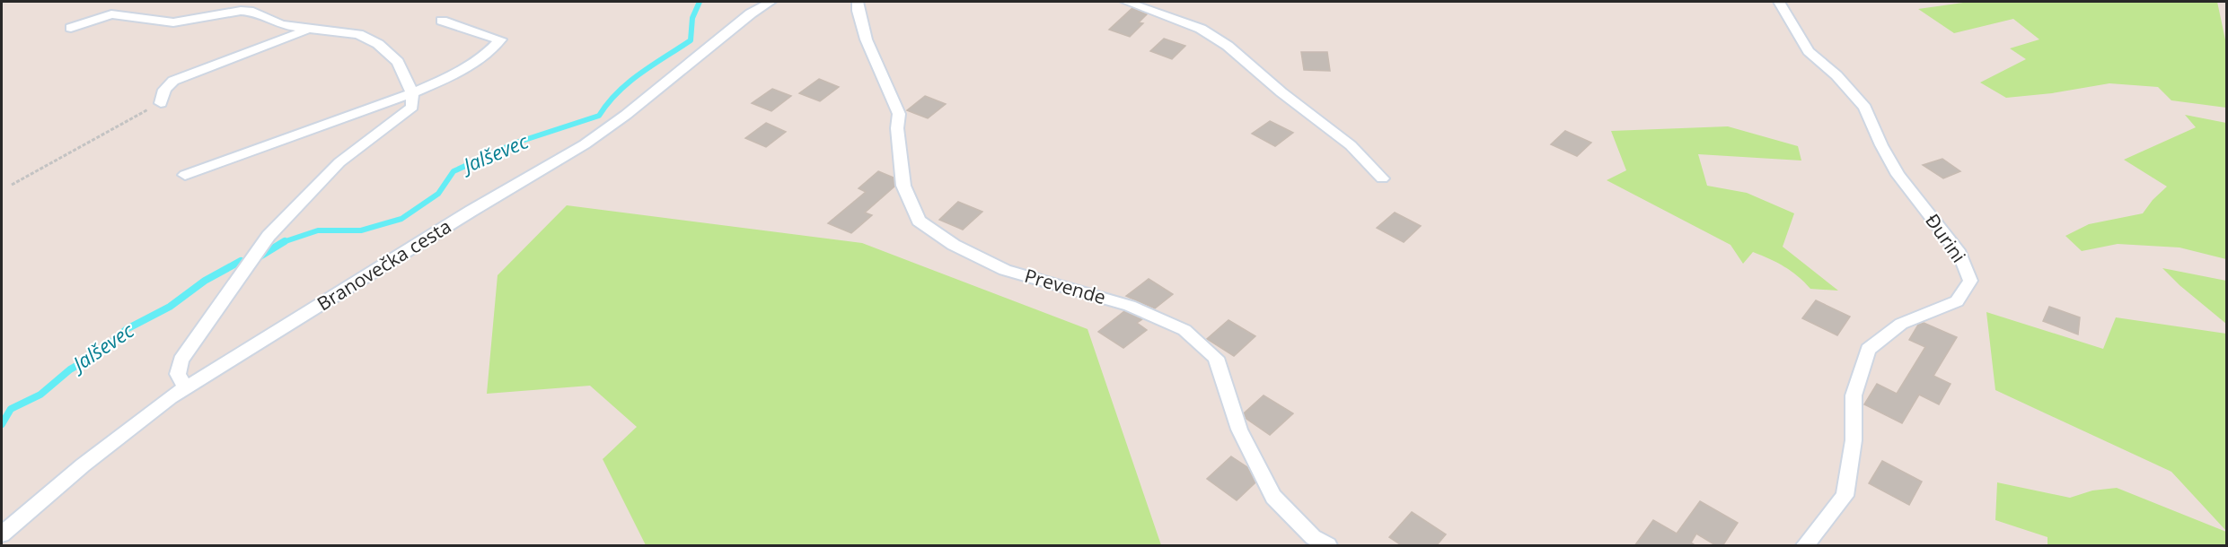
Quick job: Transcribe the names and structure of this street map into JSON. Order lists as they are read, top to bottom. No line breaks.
{"streets":{"street":["Đurini","Branovečka cesta","Prevende"]},"water":["Jalševec"]}
